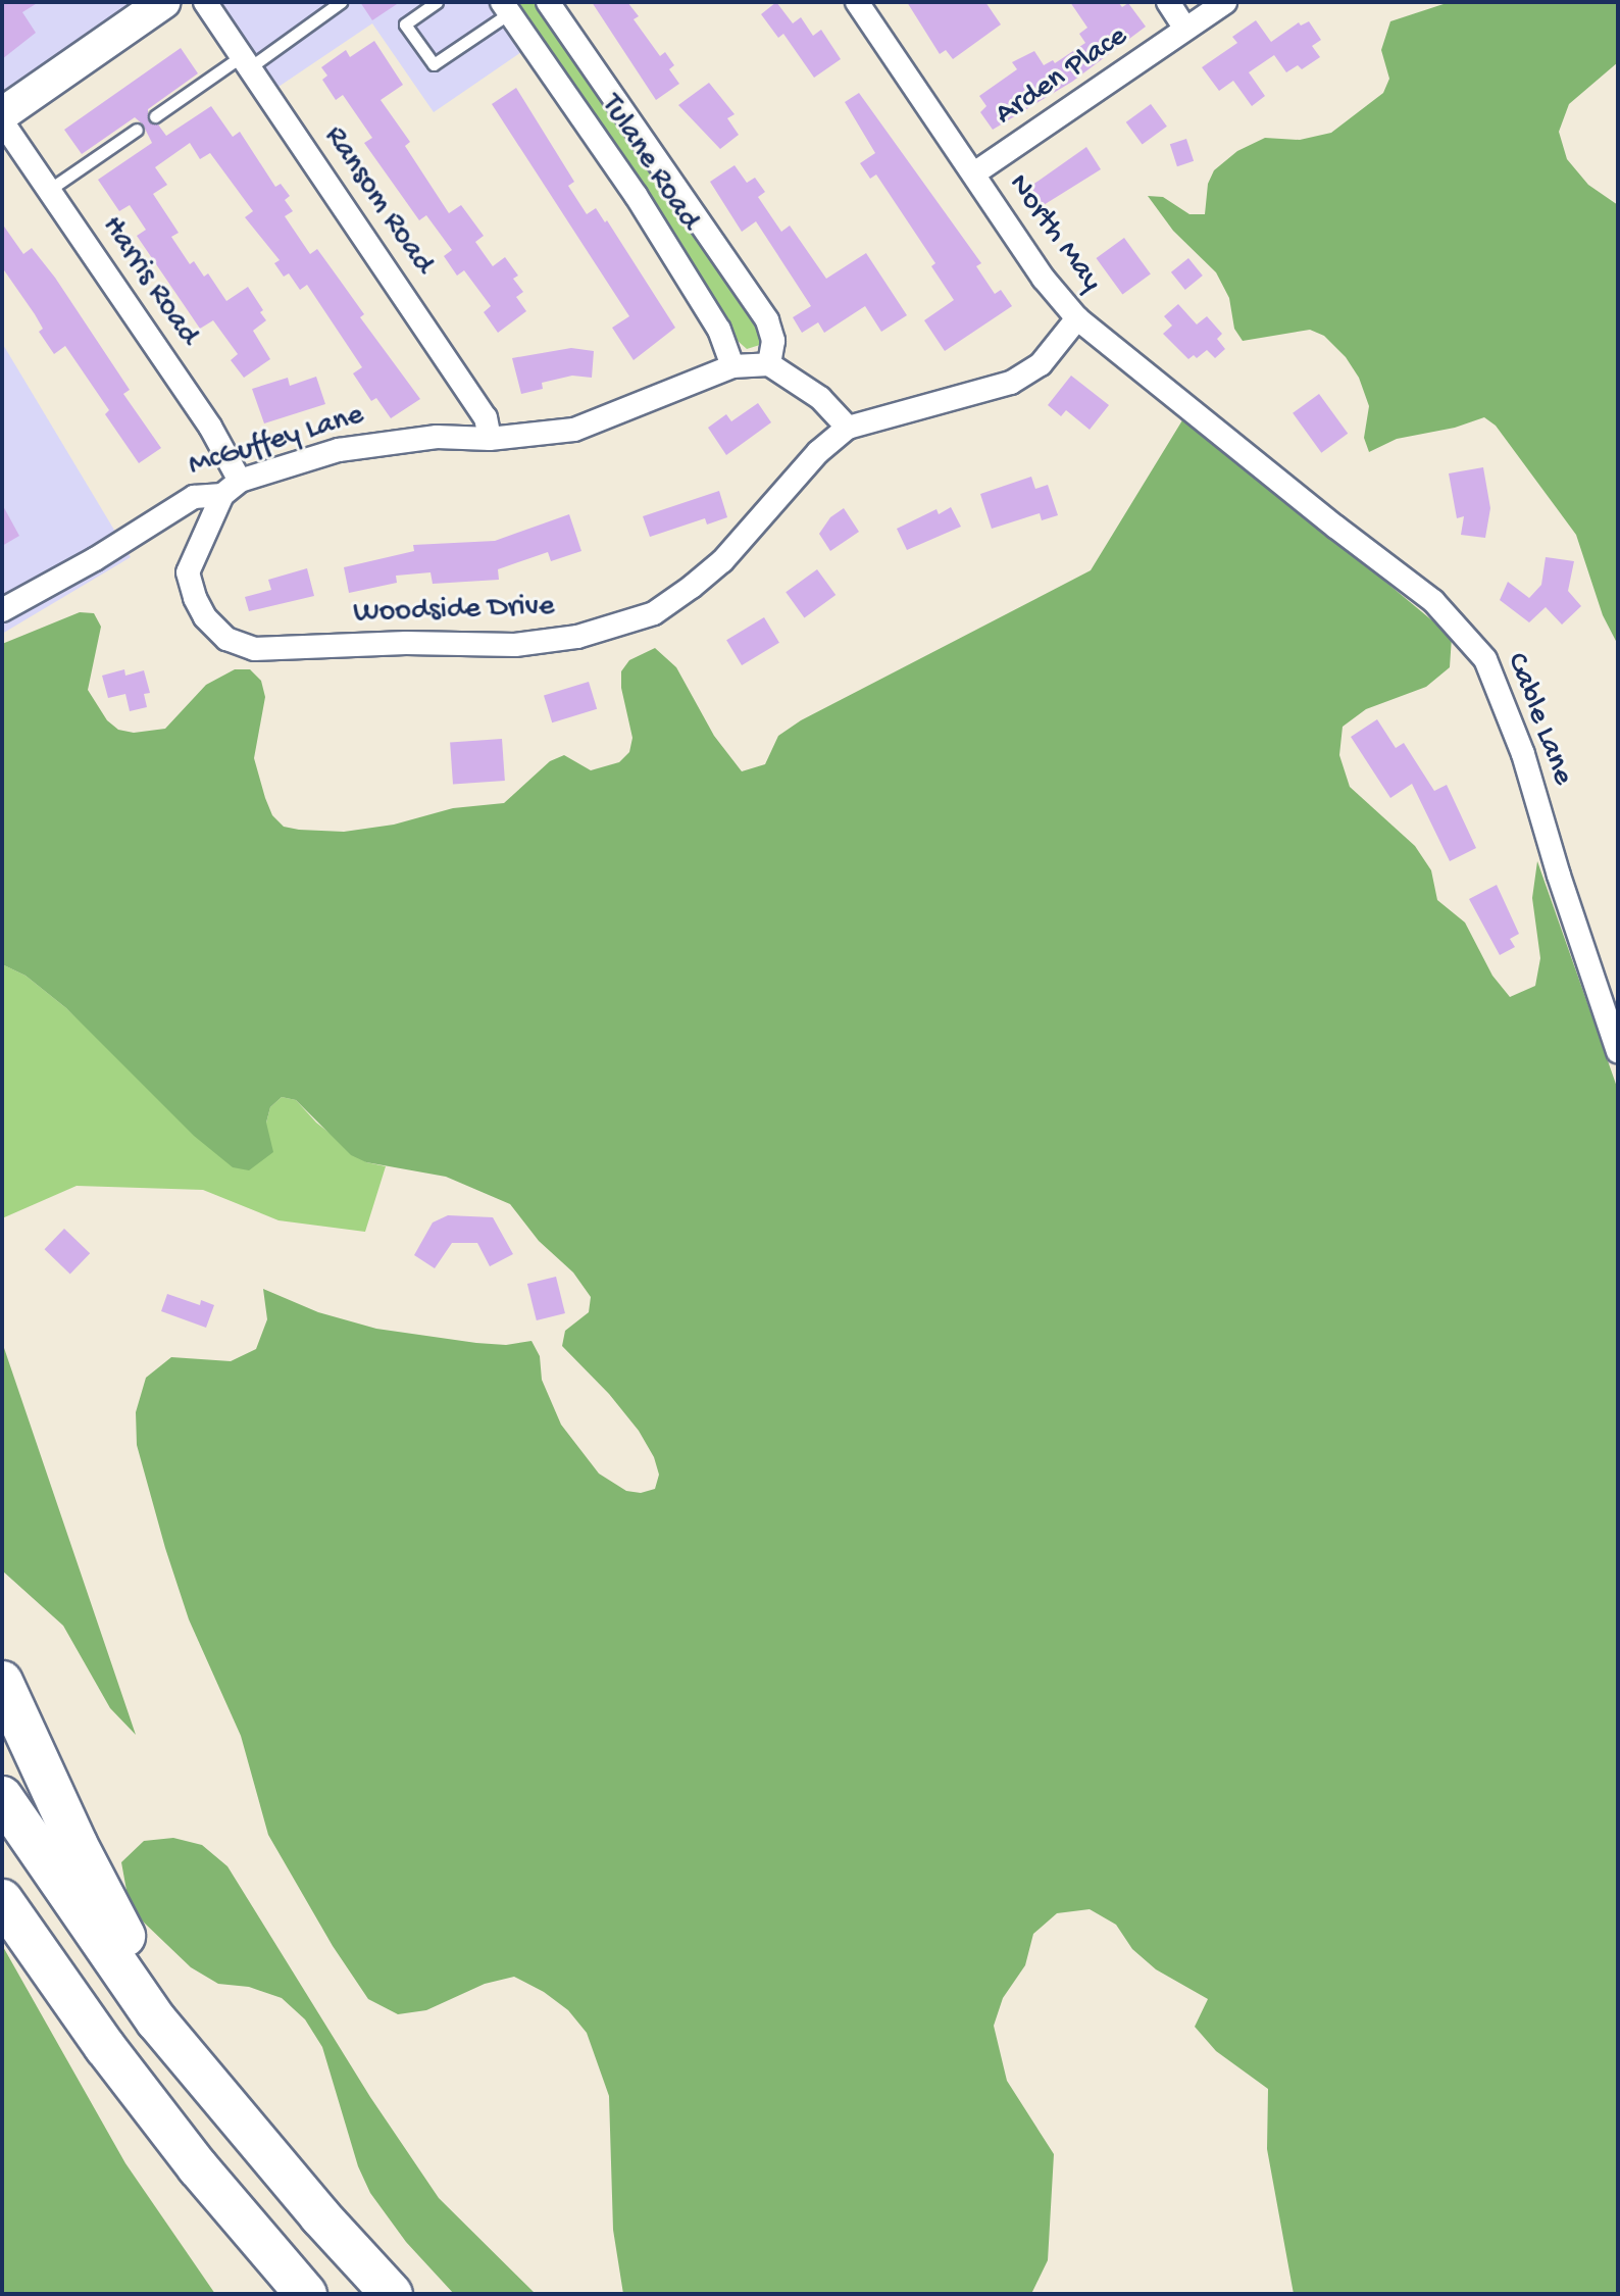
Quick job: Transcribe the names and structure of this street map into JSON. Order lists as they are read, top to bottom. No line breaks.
{"streets":{"street":["Arden Place","Tulane Road","Ransom Road","North May","Harris Road","McGuffey Lane","Woodside Drive","Cable Lane"]},"crossings":[["Arden Place","North May"],["Tulane Road","McGuffey Lane"],["Ransom Road","McGuffey Lane"],["North May","Woodside Drive"],["North May","Cable Lane"],["Harris Road","McGuffey Lane"],["Harris Road","Woodside Drive"],["McGuffey Lane","Woodside Drive"]]}
